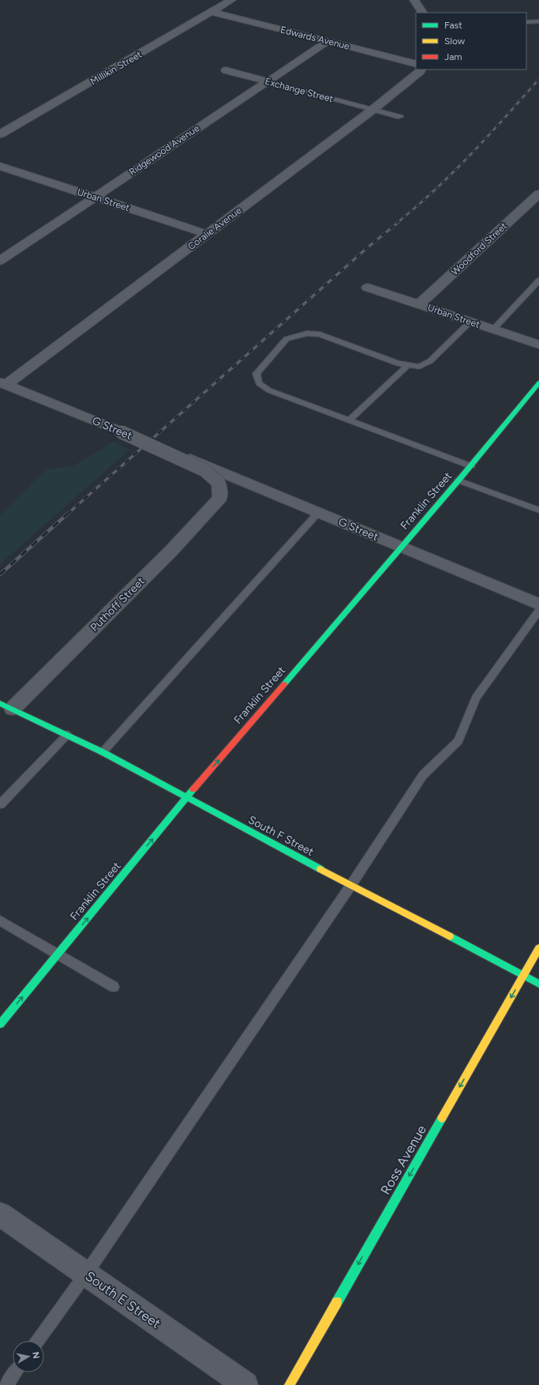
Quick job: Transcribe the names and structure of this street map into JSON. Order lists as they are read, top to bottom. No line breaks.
{"streets":{"street":["Edwards Avenue","Millikin Street","Exchange Street","Ridgewood Avenue","Urban Street","Coralie Avenue","Woodford Street","G Street","Franklin Street","Puthoff Street","South F Street","Ross Avenue","South E Street"]},"crossings":[["Edwards Avenue","Millikin Street"],["Edwards Avenue","Ridgewood Avenue"],["Exchange Street","Ridgewood Avenue"],["Exchange Street","Coralie Avenue"],["Ridgewood Avenue","Urban Street"],["Urban Street","Coralie Avenue"],["Urban Street","Woodford Street"],["Coralie Avenue","G Street"],["G Street","Franklin Street"],["G Street","Puthoff Street"],["Franklin Street","South F Street"],["Puthoff Street","South F Street"],["South F Street","Ross Avenue"]],"one_way":["Franklin Street","Ross Avenue"],"legend":["Fast","Slow","Jam"],"north":"right"}
